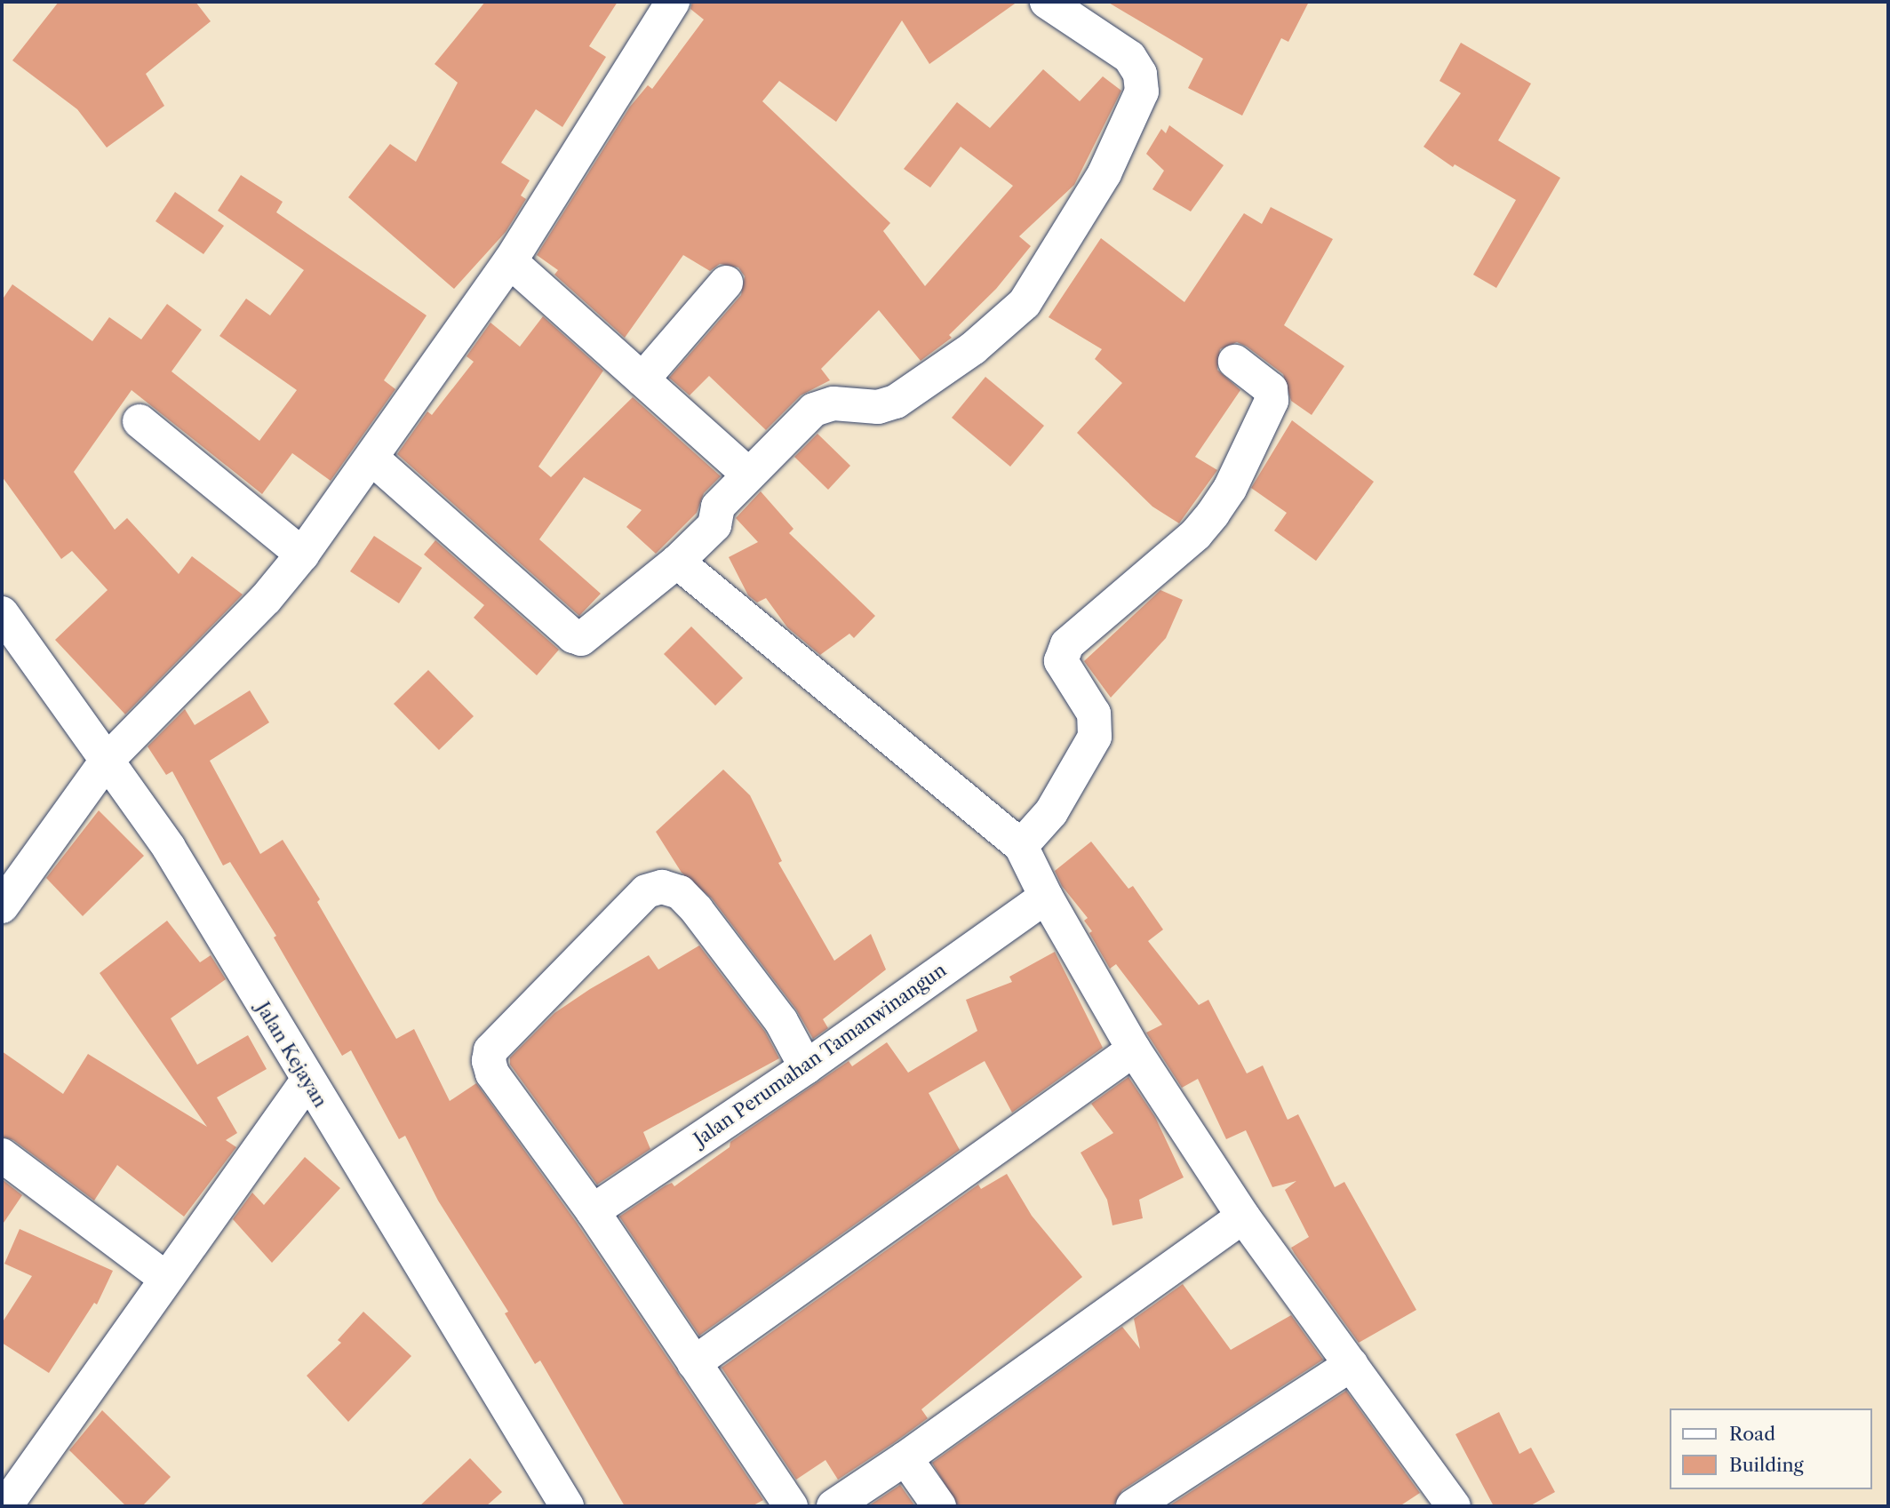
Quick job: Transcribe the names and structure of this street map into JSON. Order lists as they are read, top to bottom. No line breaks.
{"streets":{"street":["Jalan Kejayan","Jalan Perumahan Tamanwinangun"]},"legend":["Road","Building"]}
